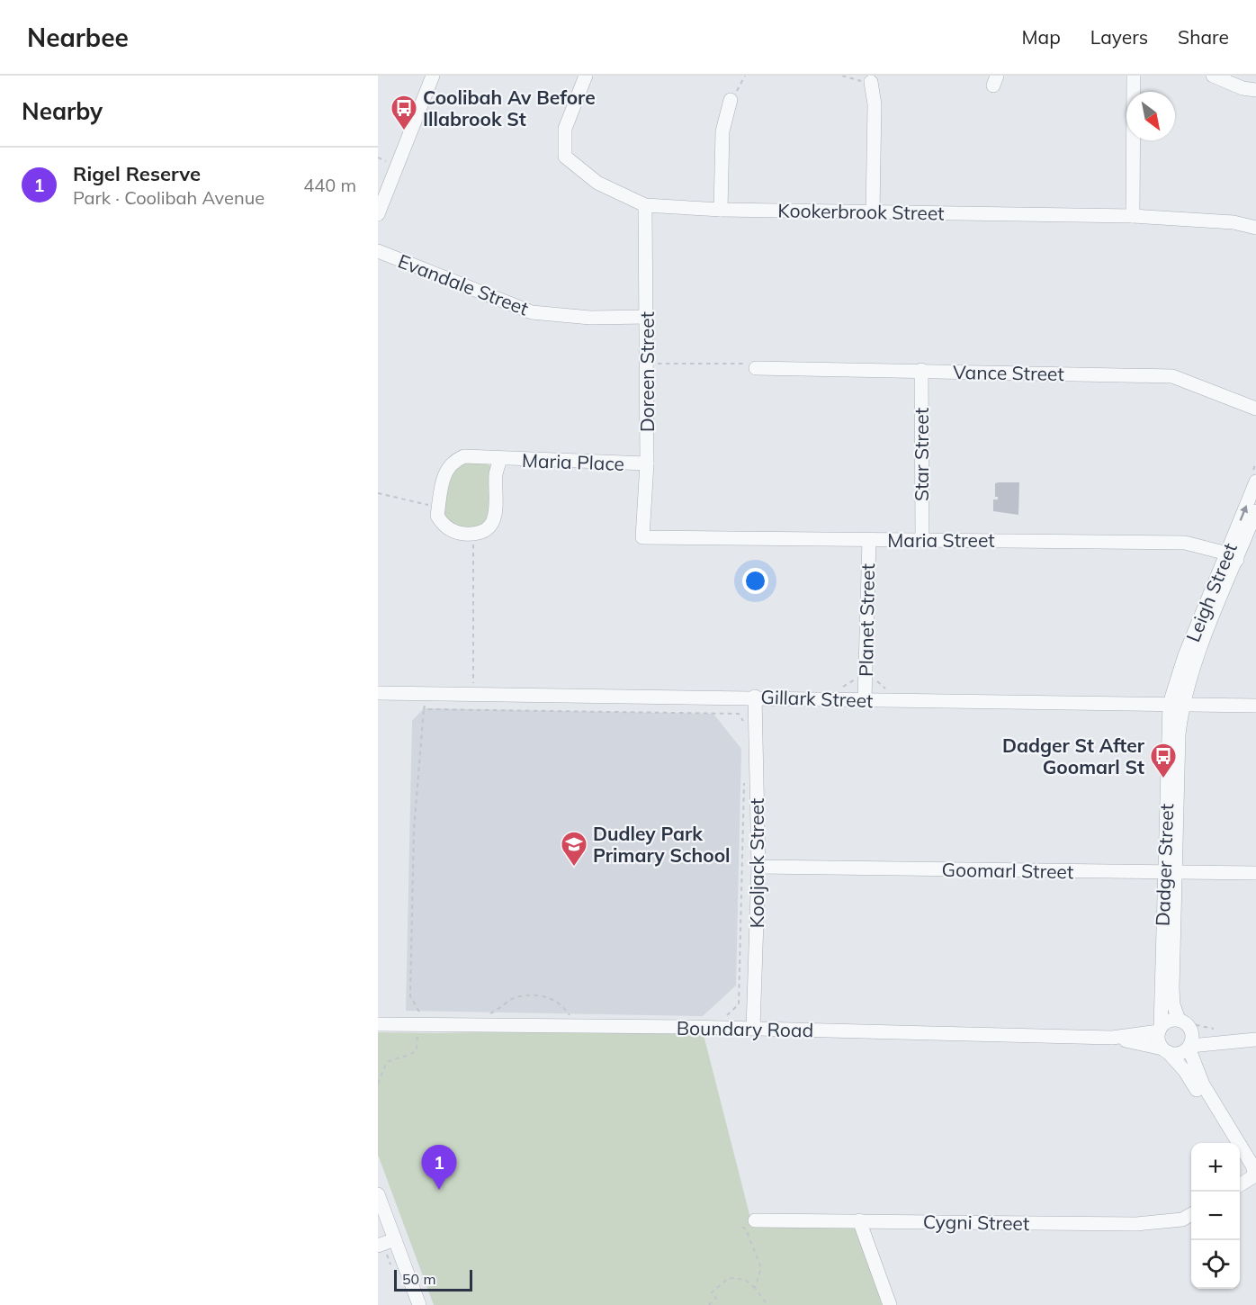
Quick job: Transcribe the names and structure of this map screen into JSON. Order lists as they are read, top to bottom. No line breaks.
{"streets":{"street":["Kookerbrook Street","Evandale Street","Doreen Street","Vance Street","Star Street","Maria Place","Maria Street","Leigh Street","Planet Street","Gillark Street","Kooljack Street","Dadger Street","Goomarl Street","Boundary Road","Cygni Street"]},"crossings":[["Kookerbrook Street","Doreen Street"],["Evandale Street","Doreen Street"],["Doreen Street","Maria Place"],["Doreen Street","Maria Street"],["Vance Street","Star Street"],["Star Street","Maria Street"],["Maria Street","Leigh Street"],["Maria Street","Planet Street"],["Leigh Street","Gillark Street"],["Leigh Street","Dadger Street"],["Planet Street","Gillark Street"],["Gillark Street","Kooljack Street"],["Gillark Street","Dadger Street"],["Kooljack Street","Goomarl Street"],["Kooljack Street","Boundary Road"],["Dadger Street","Goomarl Street"],["Dadger Street","Boundary Road"]],"places":{"bus stop":["Coolibah Av Before Illabrook St","Dadger St After Goomarl St"],"school or university":["Dudley Park Primary School"]},"scale_bar":"50 m","north":"bottom right","page":{"header":"Nearbee","nav":["Map","Layers","Share"],"heading":"Nearby","list":[{"mark":"1","name":"Rigel Reserve","note":"Park · Coolibah Avenue","value":"440 m"}],"map_buttons":["+","−"],"pins":"1","scale":"50 m"}}
